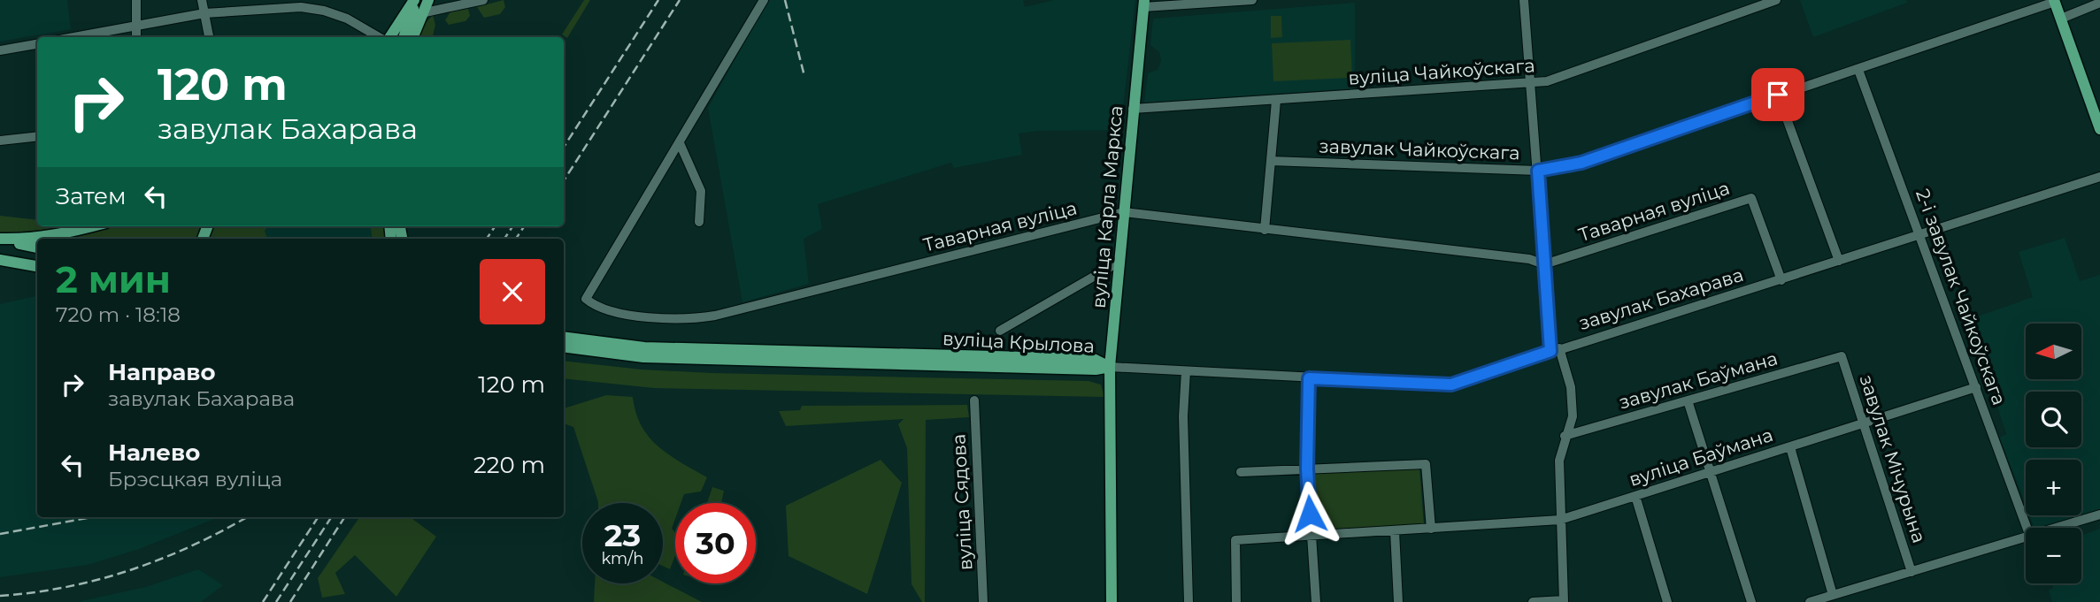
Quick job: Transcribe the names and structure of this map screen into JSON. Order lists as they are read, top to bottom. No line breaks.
{"streets":{"main road":["вуліца Карла Маркса","вуліца Крылова"],"street":["вуліца Чайкоўскага","завулак Чайкоўскага","Таварная вуліца","2-і завулак Чайкоўскага","завулак Бахарава","завулак Баўмана","вуліца Баўмана","завулак Мічурына","вуліца Сядова"]},"crossings":[["вуліца Чайкоўскага","вуліца Карла Маркса"],["завулак Чайкоўскага","2-і завулак Чайкоўскага"],["вуліца Карла Маркса","Таварная вуліца"],["вуліца Карла Маркса","завулак Бахарава"],["вуліца Карла Маркса","вуліца Крылова"],["Таварная вуліца","завулак Бахарава"],["2-і завулак Чайкоўскага","завулак Бахарава"],["2-і завулак Чайкоўскага","вуліца Баўмана"],["завулак Бахарава","вуліца Крылова"],["завулак Баўмана","завулак Мічурына"],["вуліца Баўмана","завулак Мічурына"]],"north":"left","page":{"turn":["120 m","завулак Бахарава"],"then":"Затем","heading":["2 мин","720 m · 18:18"],"map_buttons":["+","−"],"list":[{"name":"Направо","note":"завулак Бахарава","value":"120 m"},{"name":"Налево","note":"Брэсцкая вуліца","value":"220 m"}],"speed":"23 km/h","limit":"30"}}
